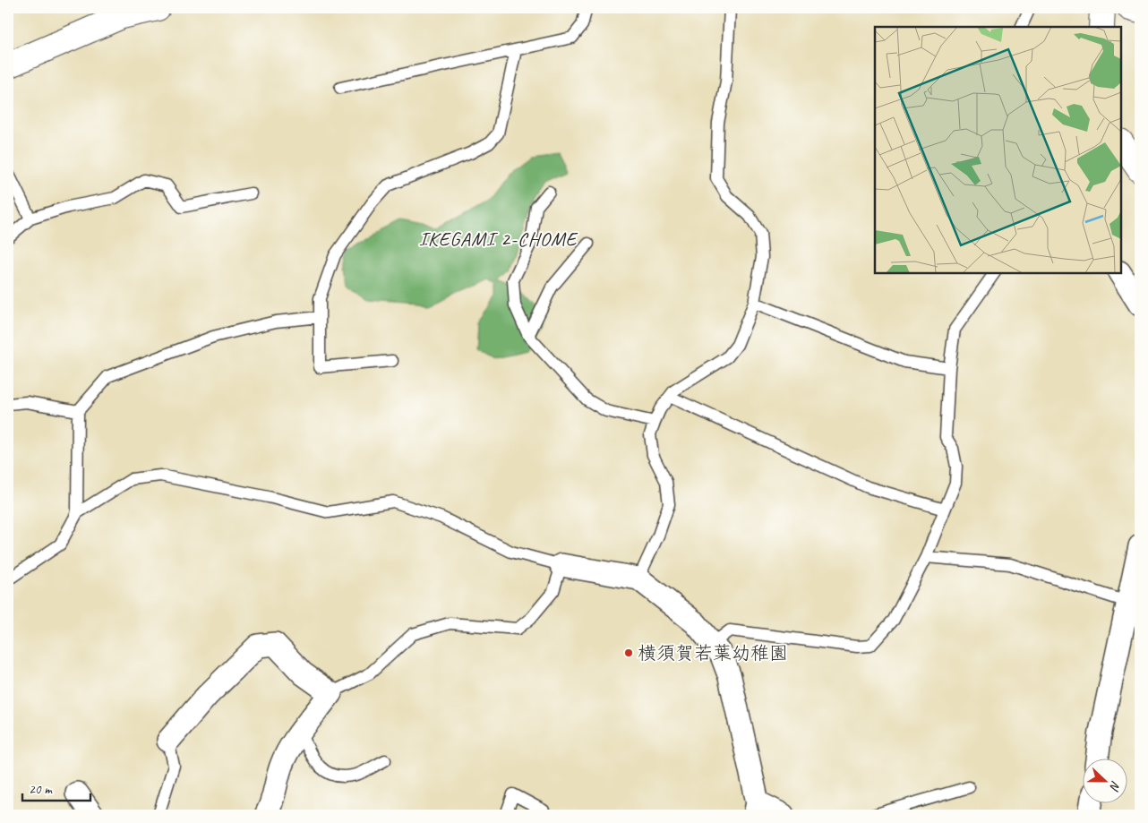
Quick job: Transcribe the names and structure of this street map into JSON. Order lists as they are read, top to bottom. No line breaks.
{"districts":["IKEGAMI 2-CHOME"],"places":["横須賀若葉幼稚園"],"scale_bar":"20 m","north":"right"}
